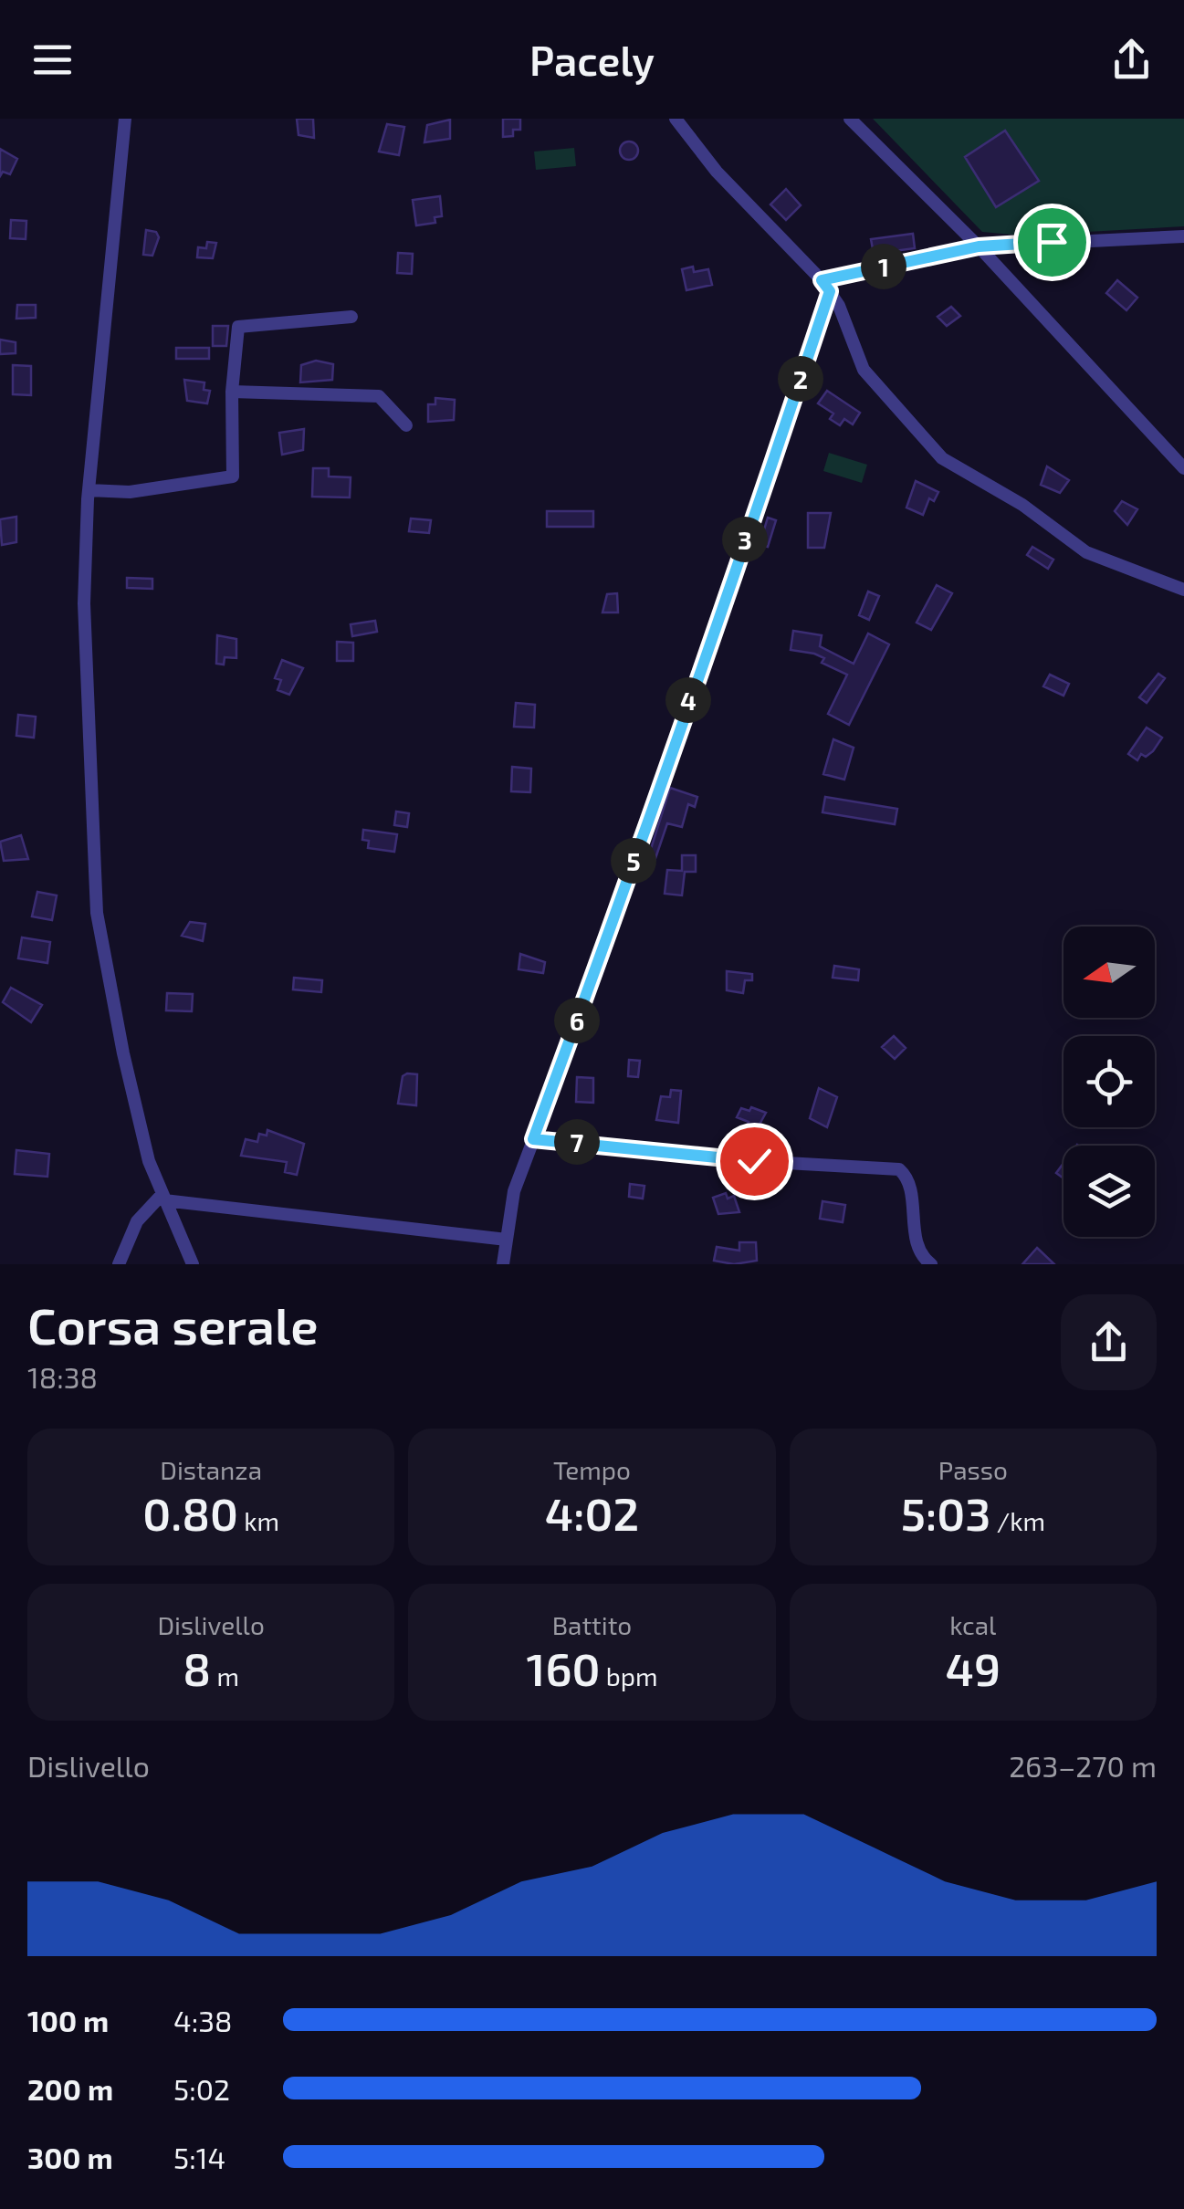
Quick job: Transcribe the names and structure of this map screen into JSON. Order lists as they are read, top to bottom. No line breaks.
{"north":"left","page":{"header":"Pacely","pins":["1","2","3","4","5","6","7"],"heading":["Corsa serale","18:38"],"stats":[["Distanza","0.80 km"],["Tempo","4:02"],["Passo","5:03 /km"],["Dislivello","8 m"],["Battito","160 bpm"],["kcal","49"]],"chart":["Dislivello","263–270 m"],"list":[{"name":"100 m","note":"4:38"},{"name":"200 m","note":"5:02"},{"name":"300 m","note":"5:14"}]}}
